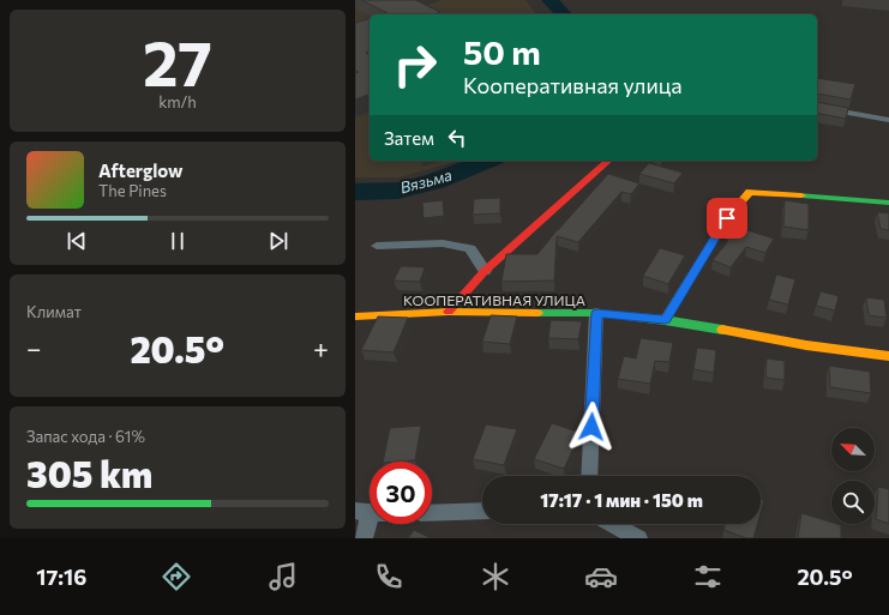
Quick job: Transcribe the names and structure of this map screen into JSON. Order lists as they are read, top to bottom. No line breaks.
{"streets":{"street":["КООПЕРАТИВНАЯ УЛИЦА"]},"water":["Вязьма"],"north":"top left","page":{"tile":[["27","km/h"],"Климат",["Запас хода · 61%","305 km"]],"turn":["50 m","Кооперативная улица"],"then":"Затем","song":["Afterglow","The Pines"],"heat":["−","20.5°","+"],"limit":"30","trip":"17:17 · 1 мин · 150 m","tabs":["17:16","20.5°"]}}
